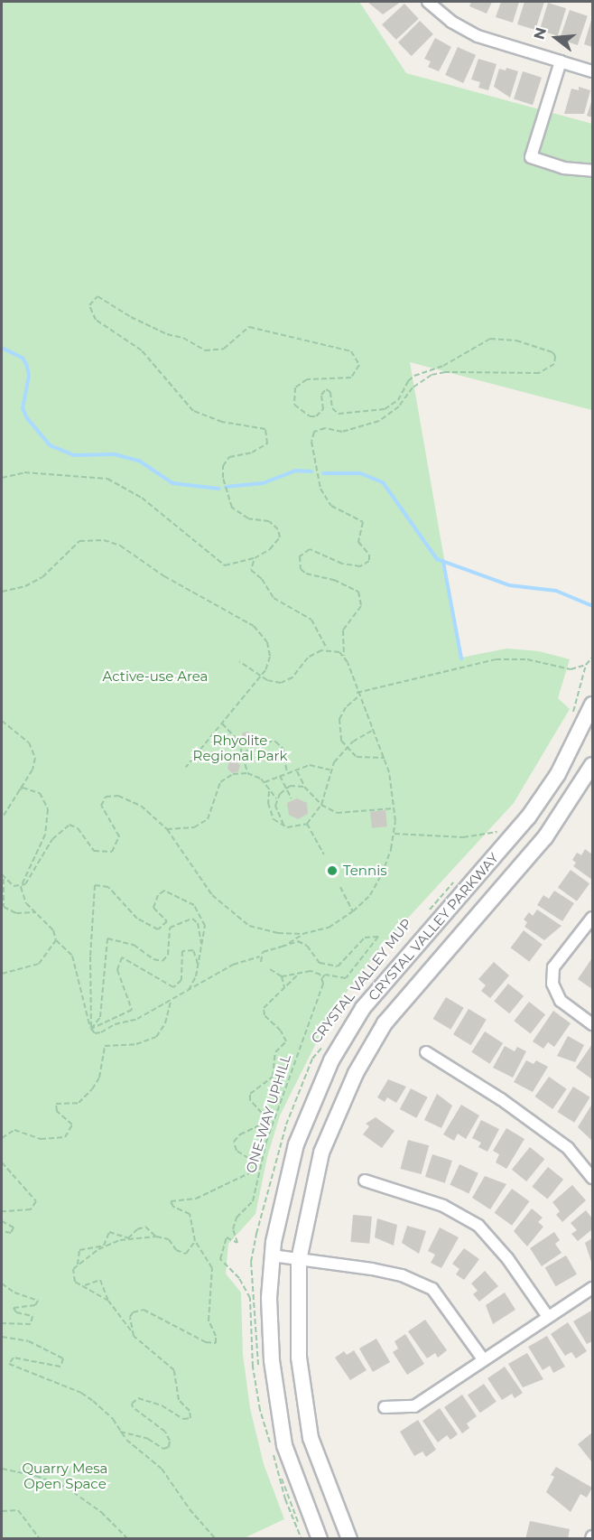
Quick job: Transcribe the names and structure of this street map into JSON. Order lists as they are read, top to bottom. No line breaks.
{"streets":{"main road":["CRYSTAL VALLEY PARKWAY"],"path":["CRYSTAL VALLEY MUP","ONE-WAY UPHILL"]},"parks":["Active-use Area","Rhyolite Regional Park","Quarry Mesa Open Space"],"places":["Tennis"],"north":"left"}
